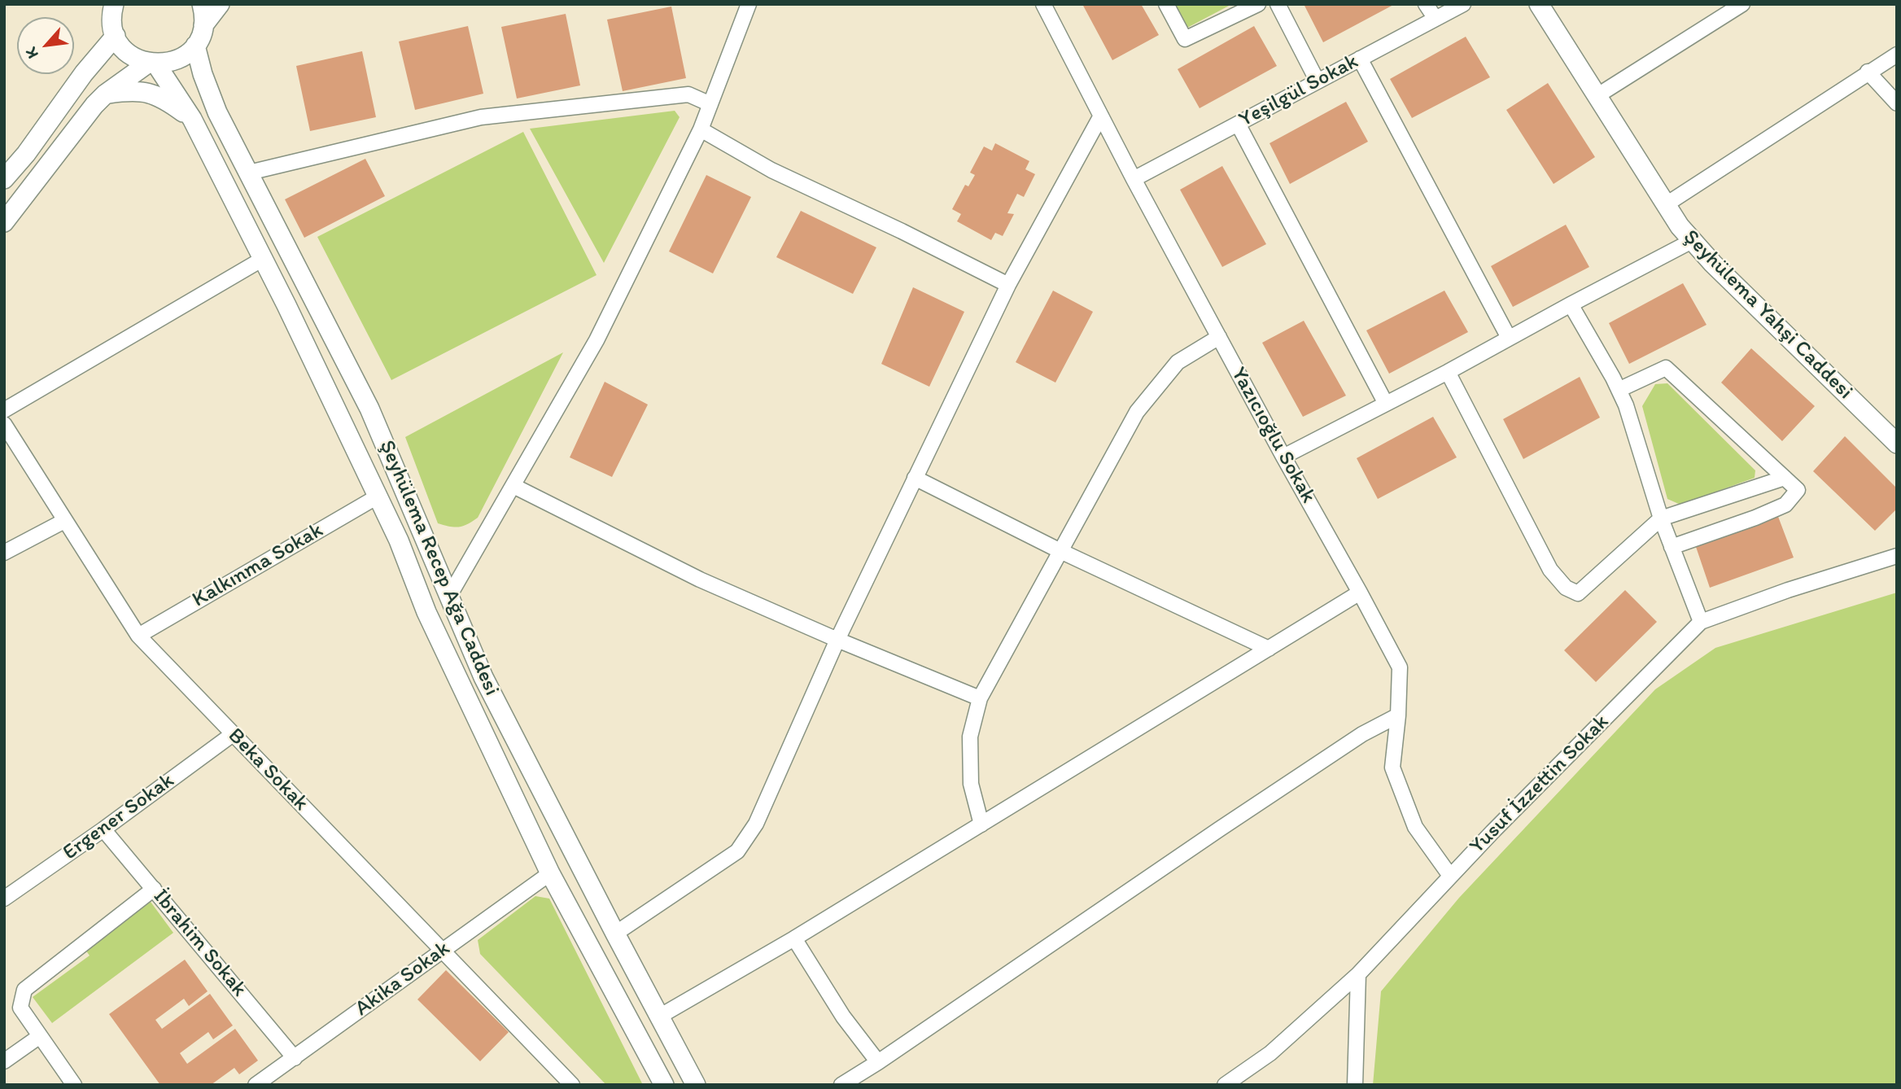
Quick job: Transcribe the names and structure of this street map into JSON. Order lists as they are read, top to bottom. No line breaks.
{"streets":{"street":["Yeşilgül Sokak","Şeyhülema Yahşi Caddesi","Yazıcıoğlu Sokak","Kalkınma Sokak","Şeyhülema Recep Ağa Caddesi","Beka Sokak","Yusuf İzzettin Sokak","Ergener Sokak","İbrahim Sokak","Akika Sokak"]},"crossings":[["Yeşilgül Sokak","Yazıcıoğlu Sokak"],["Yazıcıoğlu Sokak","Yusuf İzzettin Sokak"],["Kalkınma Sokak","Şeyhülema Recep Ağa Caddesi"],["Kalkınma Sokak","Beka Sokak"],["Şeyhülema Recep Ağa Caddesi","Akika Sokak"],["Beka Sokak","Ergener Sokak"],["Beka Sokak","Akika Sokak"],["Ergener Sokak","İbrahim Sokak"],["İbrahim Sokak","Akika Sokak"]],"north":"bottom left"}
